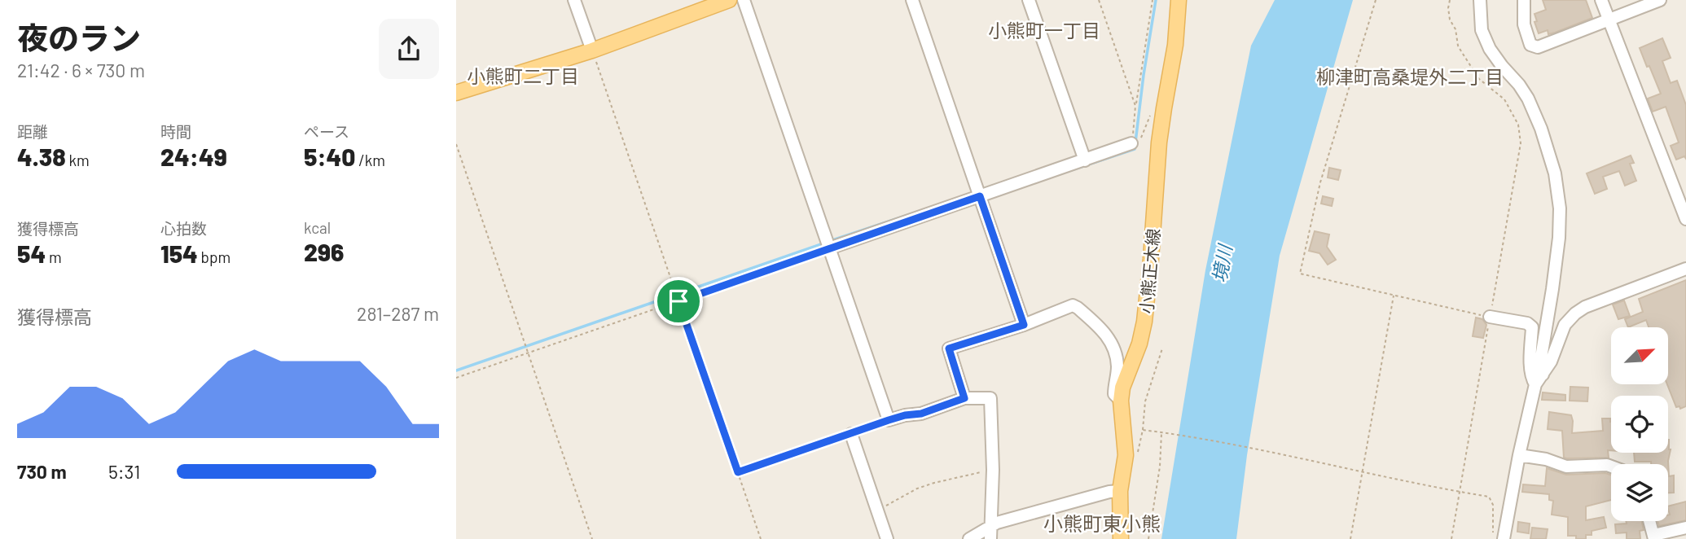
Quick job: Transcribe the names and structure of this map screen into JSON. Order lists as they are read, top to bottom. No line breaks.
{"streets":{"main road":["小熊正木線"]},"districts":["小熊町一丁目","小熊町二丁目","柳津町高桑堤外二丁目","小熊町東小熊"],"water":["境川"],"north":"top right","page":{"heading":["夜のラン","21:42 · 6 × 730 m"],"stats":[["距離","4.38 km"],["時間","24:49"],["ペース","5:40 /km"],["獲得標高","54 m"],["心拍数","154 bpm"],["kcal","296"]],"chart":["獲得標高","281–287 m"],"list":[{"name":"730 m","note":"5:31"}]}}
